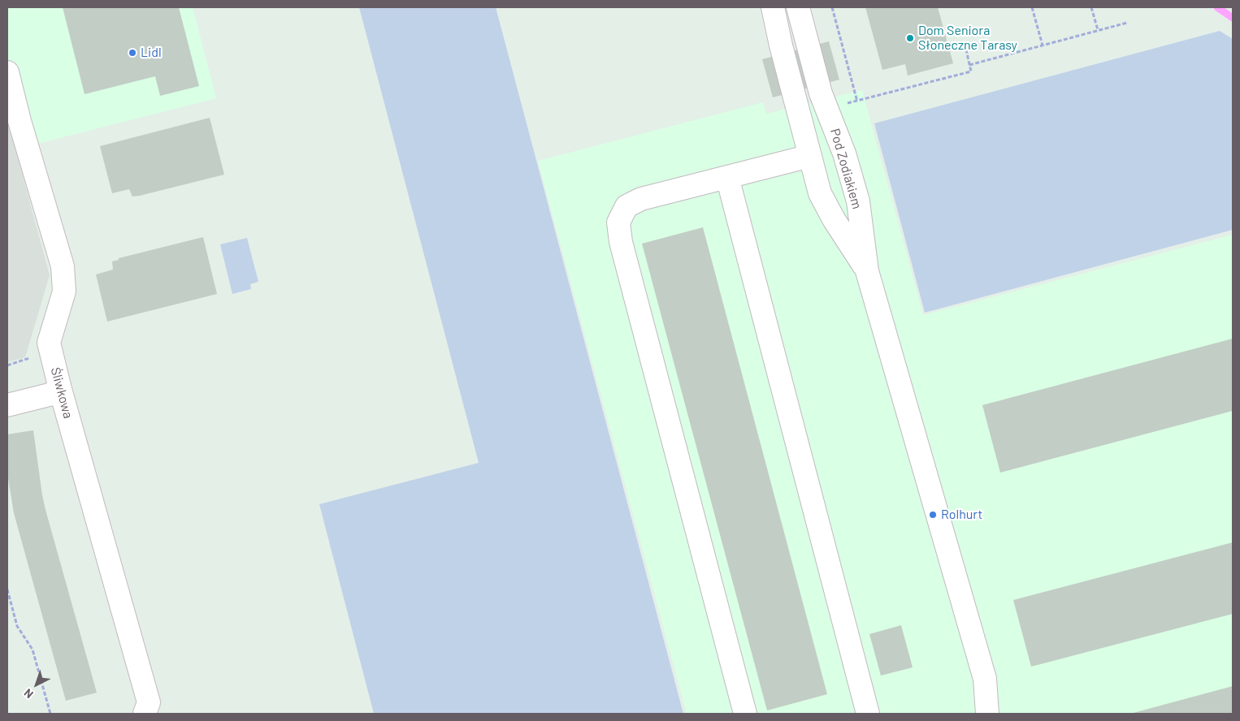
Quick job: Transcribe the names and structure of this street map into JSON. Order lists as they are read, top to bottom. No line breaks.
{"streets":{"street":["Pod Zodiakiem","Śliwkowa"]},"places":["Dom Seniora Słoneczne Tarasy","Lidl","Rolhurt"],"north":"bottom left"}
